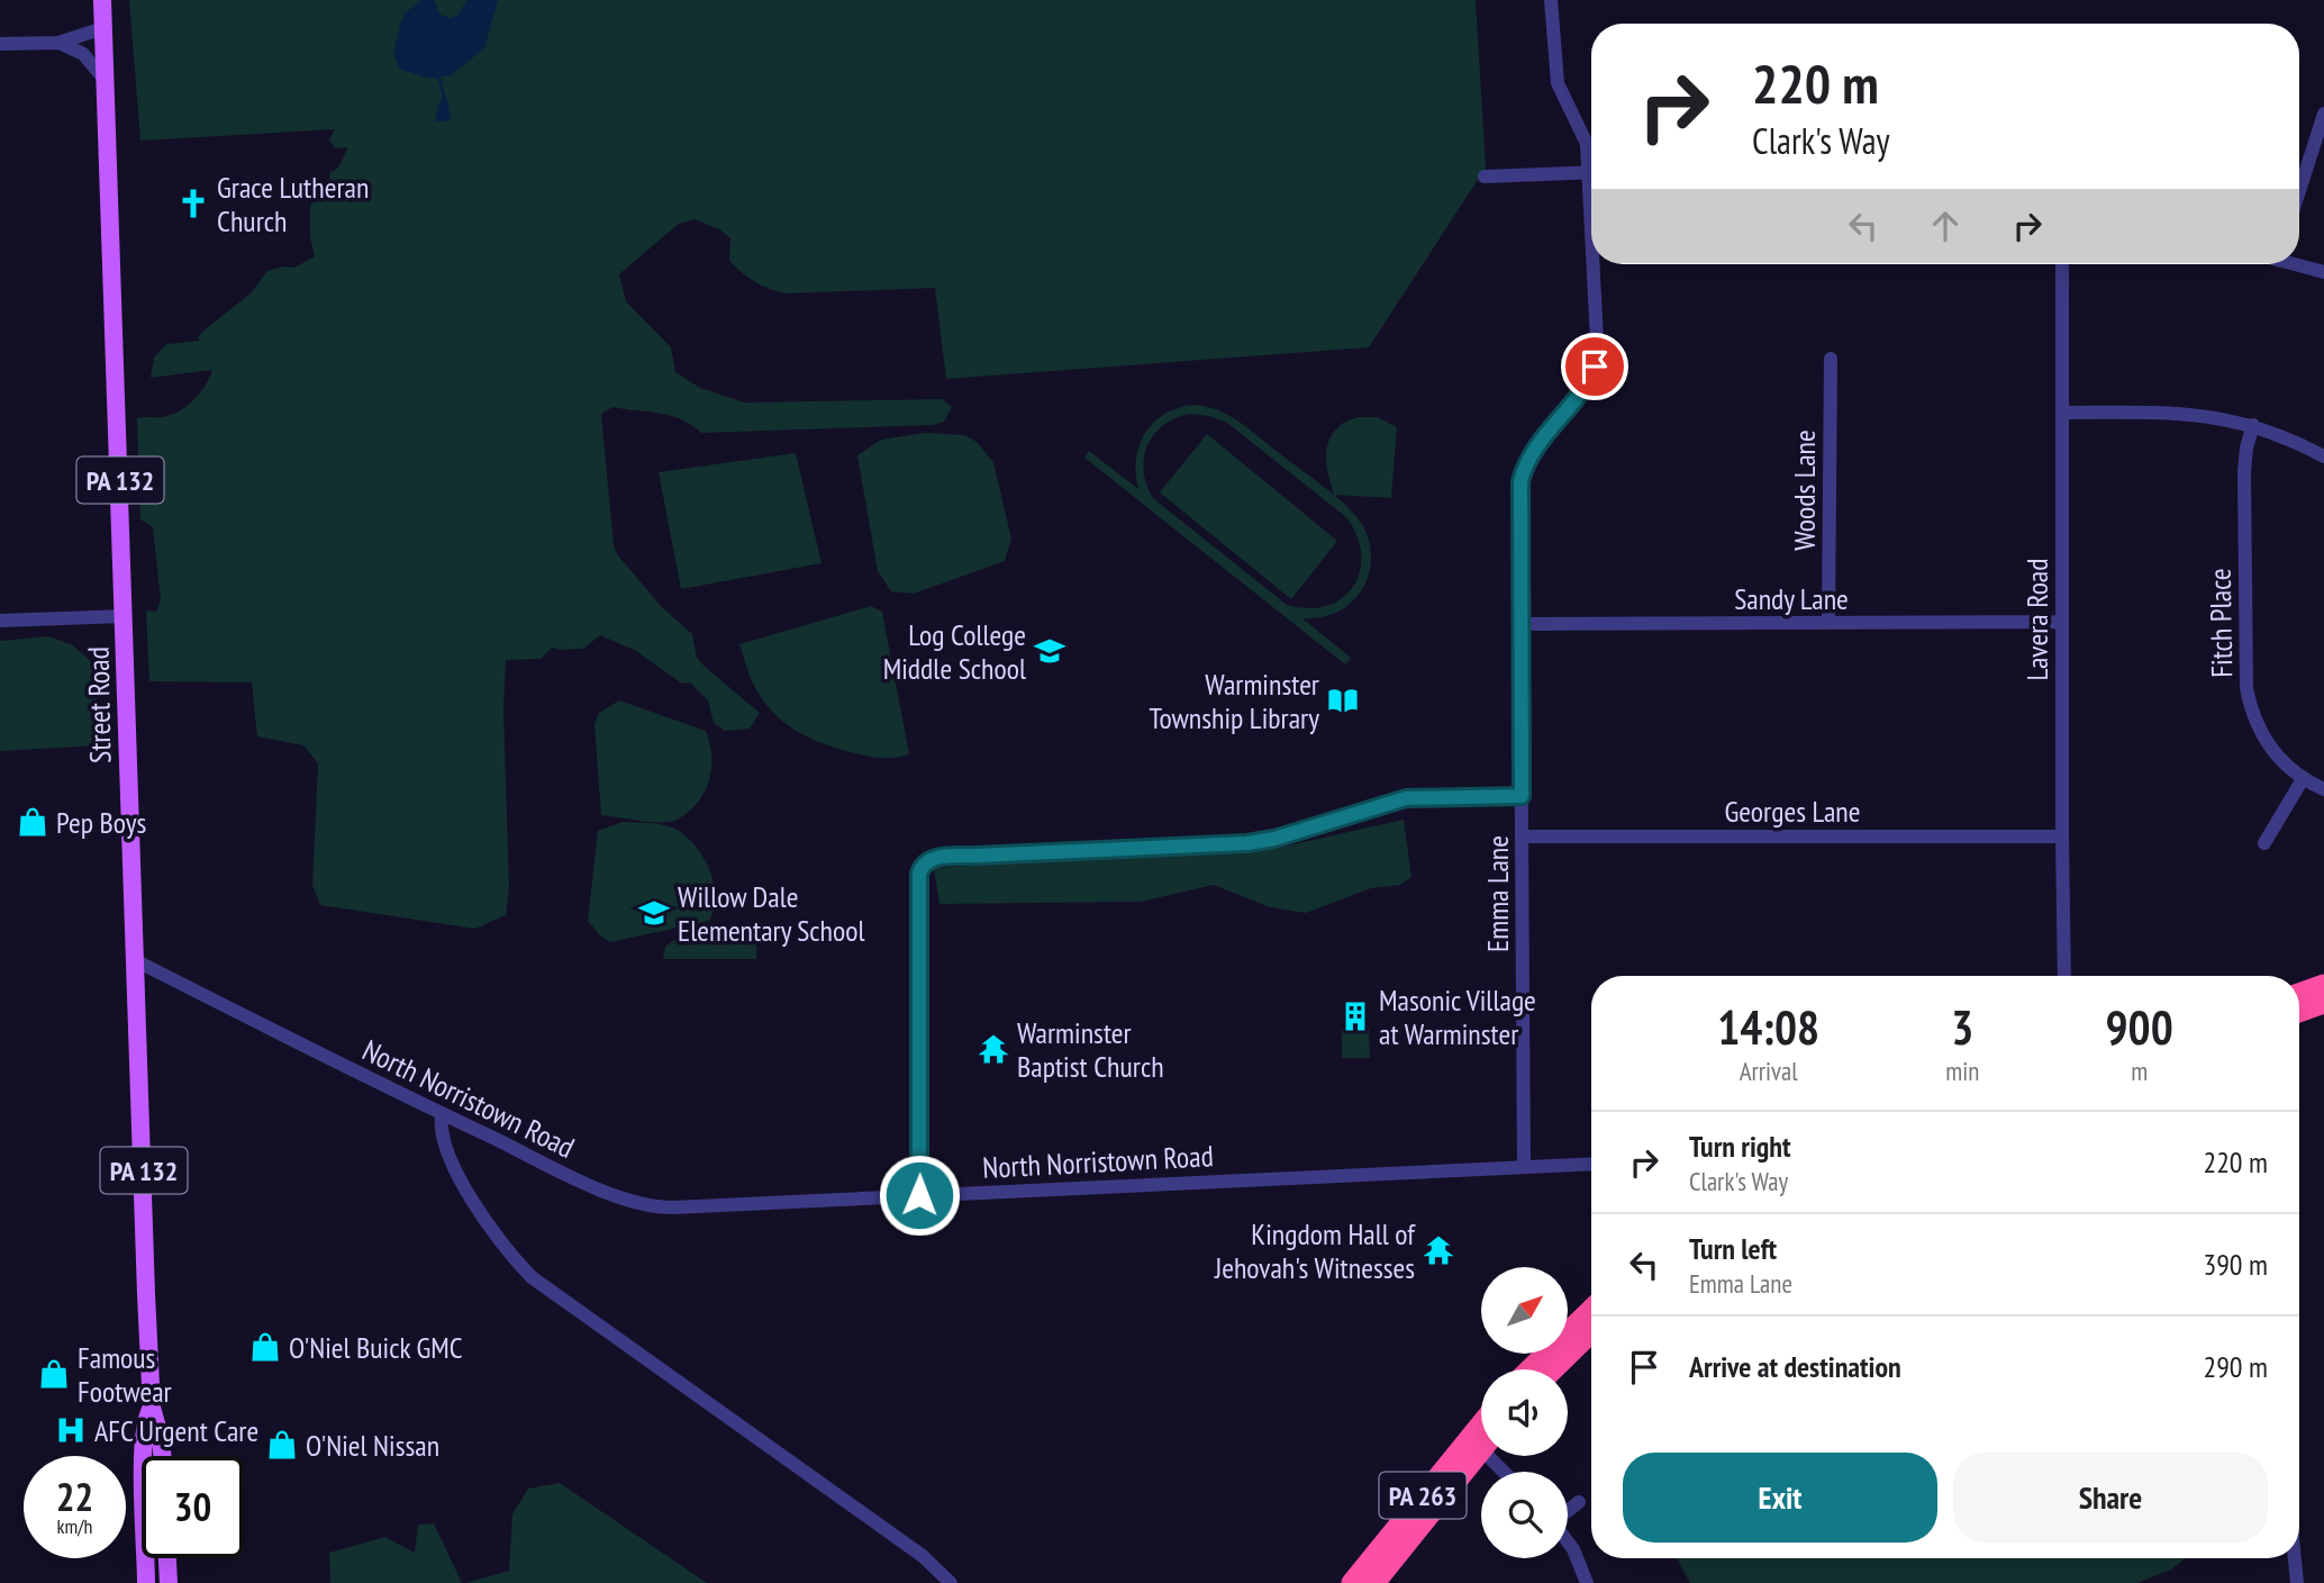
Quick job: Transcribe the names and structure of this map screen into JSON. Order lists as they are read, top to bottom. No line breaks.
{"streets":{"highway":["PA 263"],"main road":["PA 132","Street Road"],"street":["Woods Lane","Sandy Lane","Lavera Road","Fitch Place","Georges Lane","Emma Lane","North Norristown Road"]},"crossings":[["Woods Lane","Sandy Lane"],["Sandy Lane","Lavera Road"],["Sandy Lane","Emma Lane"],["Lavera Road","Georges Lane"],["Street Road","North Norristown Road"],["Georges Lane","Emma Lane"],["Emma Lane","North Norristown Road"]],"places":{"church":["Grace Lutheran Church"],"school or university":["Log College Middle School","Willow Dale Elementary School"],"library":["Warminster Township Library"],"shop":["Pep Boys","O'Niel Buick GMC","Famous Footwear","O'Niel Nissan"],"building":["Masonic Village at Warminster"],"temple":["Warminster Baptist Church","Kingdom Hall of Jehovah's Witnesses"],"hospital":["AFC Urgent Care"]},"north":"top right","page":{"turn":["220 m","Clark's Way"],"eta":["14:08","Arrival","3","min","900","m"],"list":[{"name":"Turn right","note":"Clark's Way","value":"220 m"},{"name":"Turn left","note":"Emma Lane","value":"390 m"},{"name":"Arrive at destination","value":"290 m"}],"buttons":["Exit","Share"],"speed":"22 km/h","limit":"30"}}
